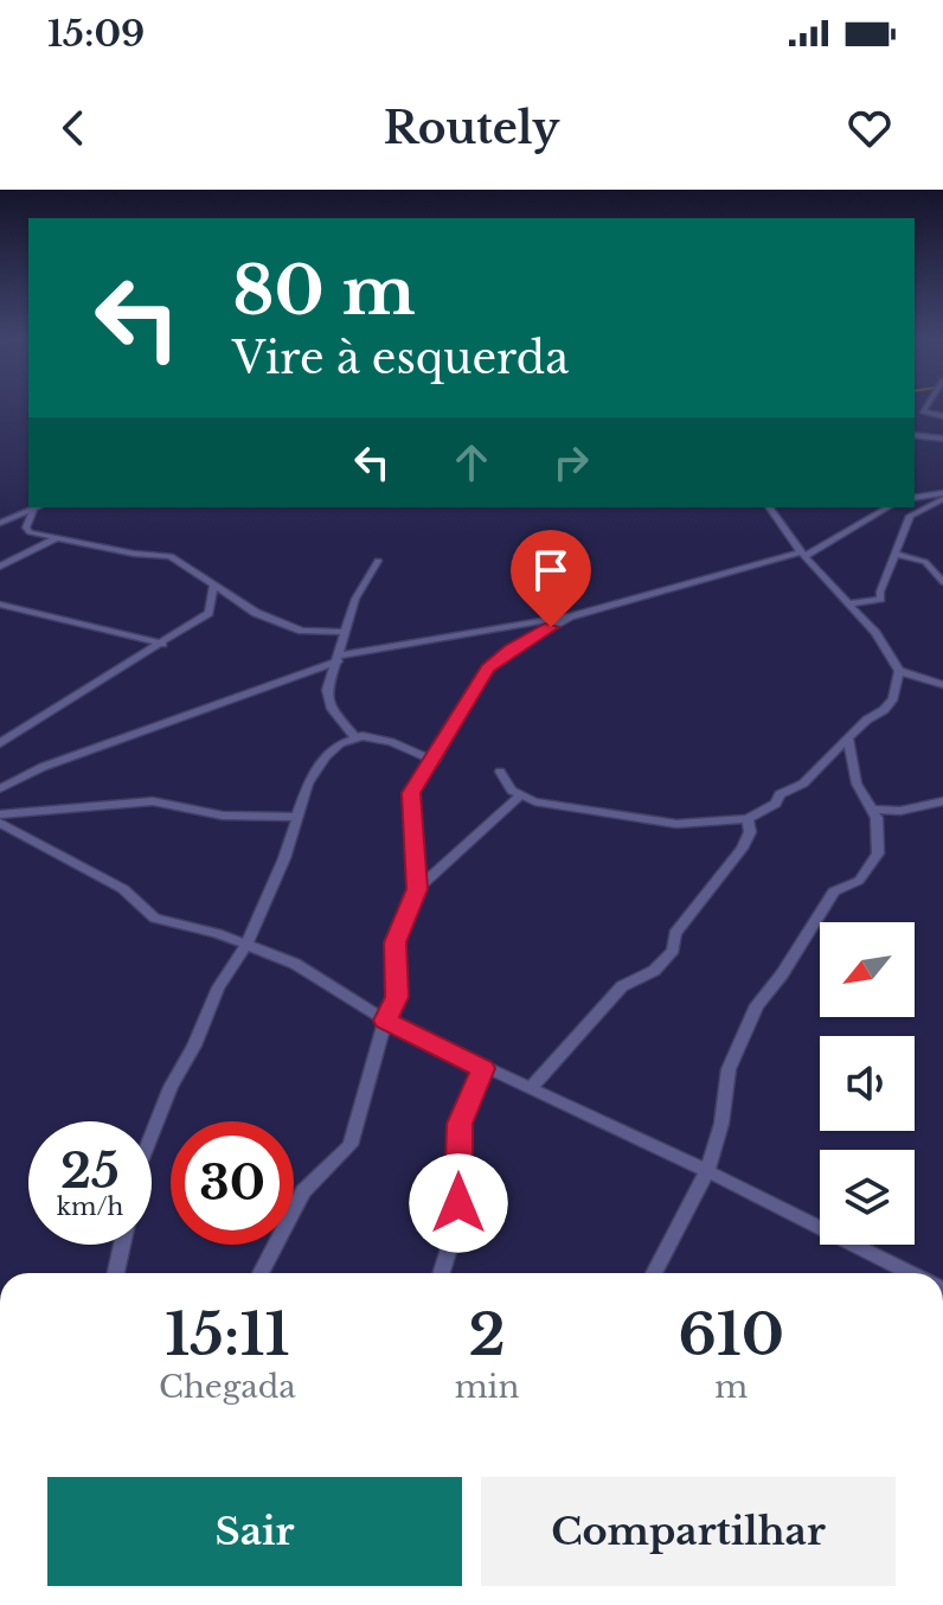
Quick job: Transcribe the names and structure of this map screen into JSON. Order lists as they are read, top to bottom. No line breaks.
{"north":"bottom left","page":{"status":"15:09","header":"Routely","turn":["80 m","Vire à esquerda"],"speed":"25 km/h","limit":"30","eta":["15:11","Chegada","2","min","610","m"],"buttons":["Sair","Compartilhar"]}}
